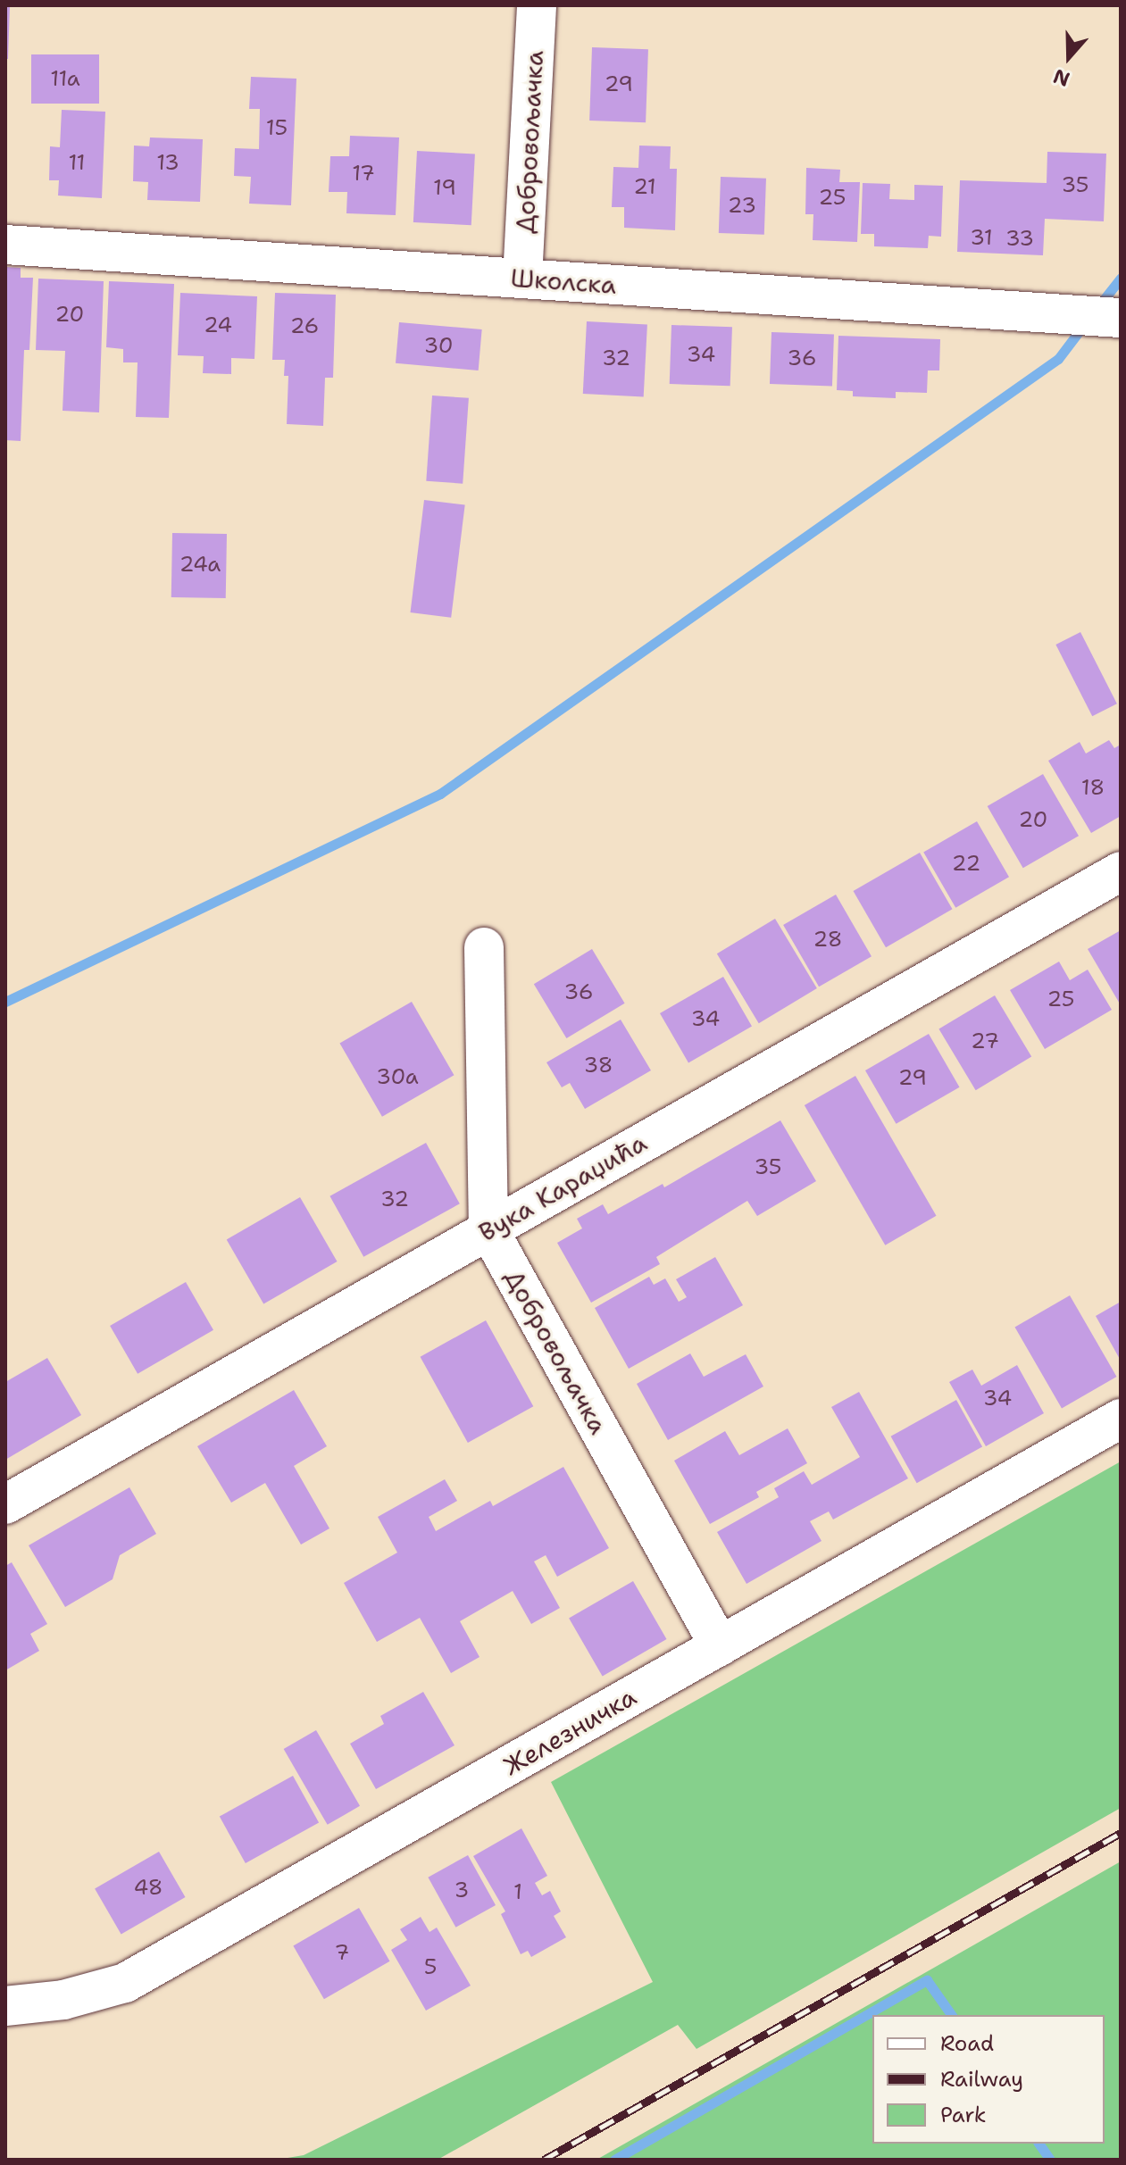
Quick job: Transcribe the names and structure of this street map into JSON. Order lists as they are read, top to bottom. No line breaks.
{"streets":{"street":["Добровољачка","Школска","Вука Караџића","Железничка"]},"crossings":[["Добровољачка","Школска"],["Добровољачка","Вука Караџића"],["Добровољачка","Железничка"]],"house_numbers":["11a","29","15","11","13","17","35","21","19","25","23","31","33","20","24","26","30","34","32","36","24a","18","20","22","28","36","25","34","27","38","30a","29","35","32","34","48","3","1","7","5"],"legend":["Road","Railway","Park"],"north":"bottom"}
